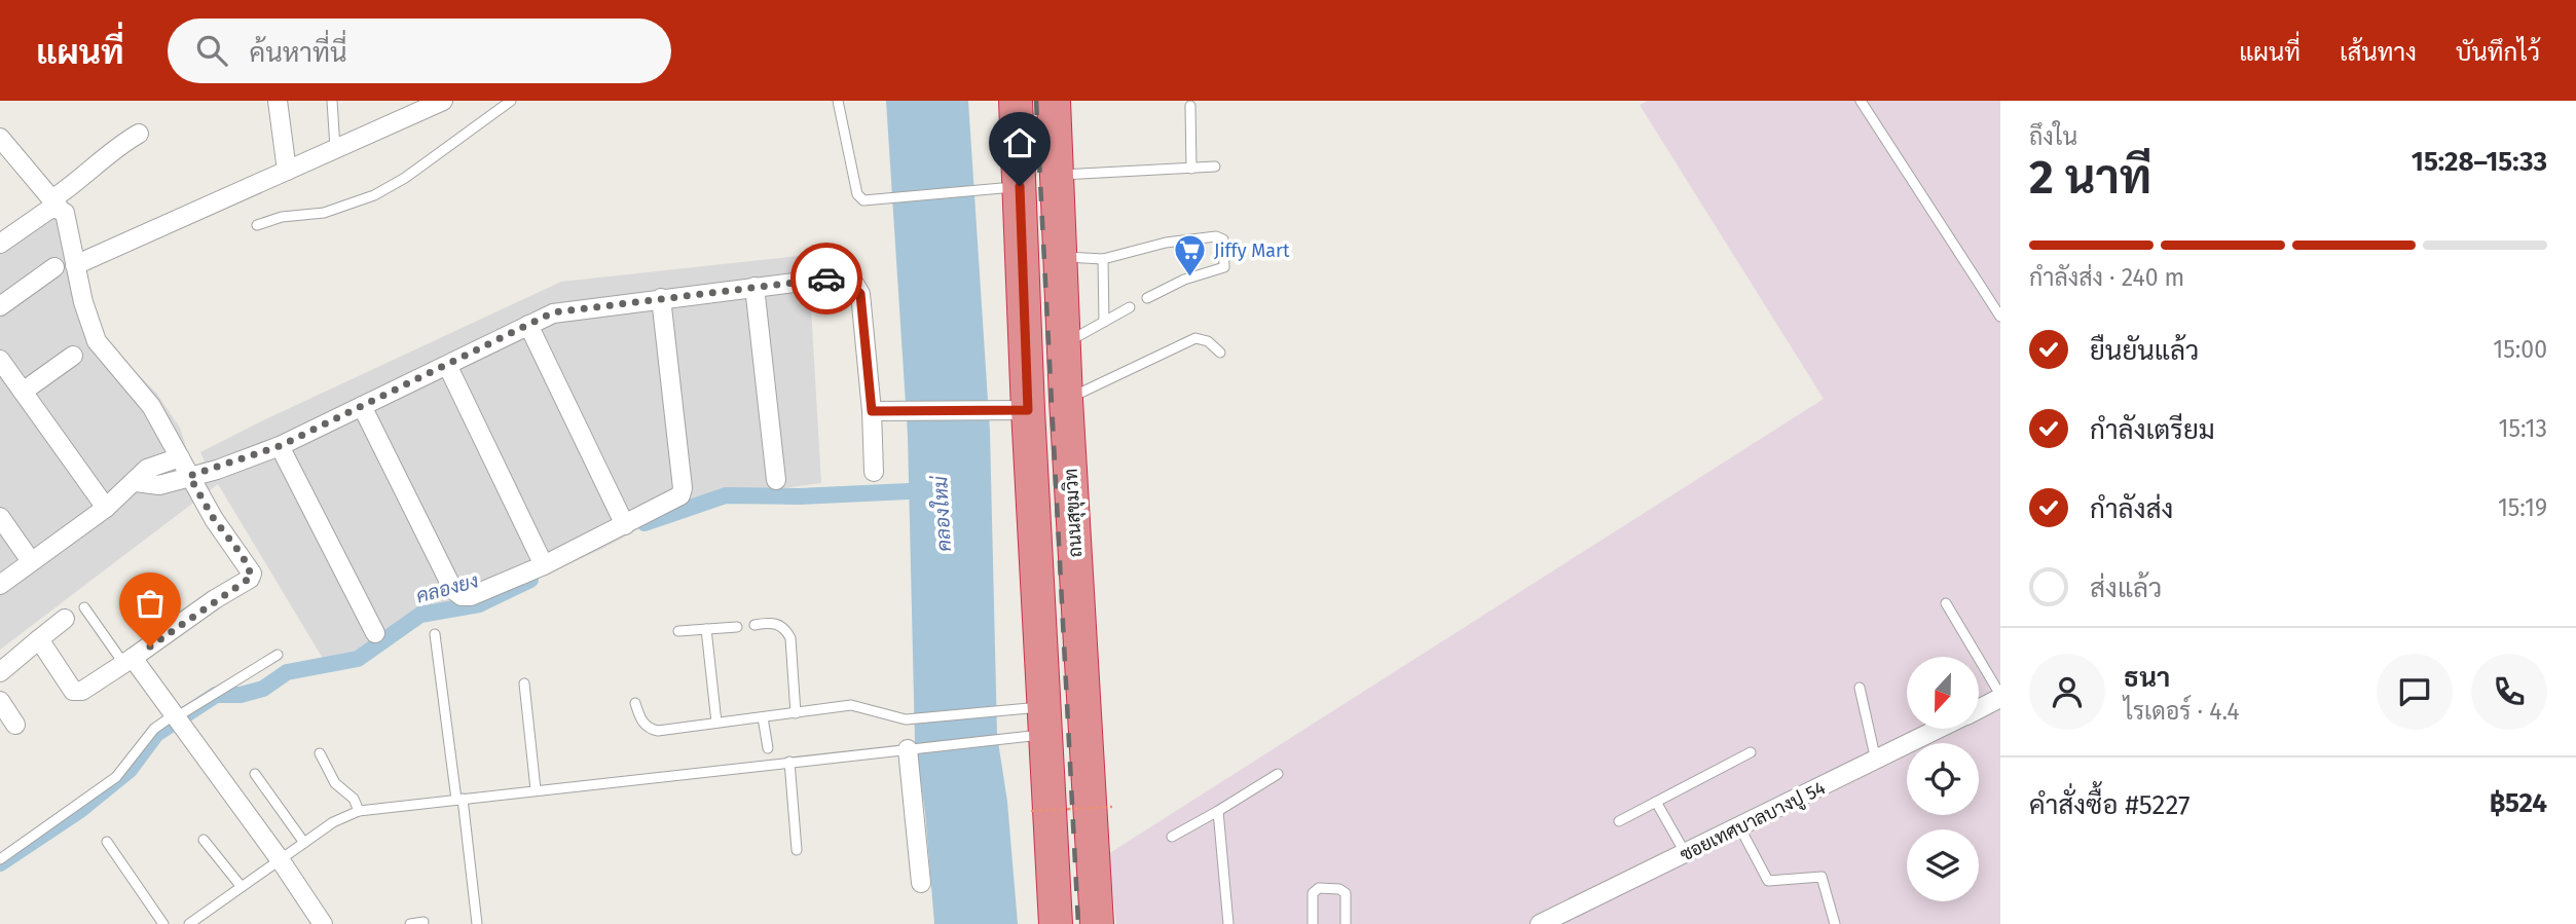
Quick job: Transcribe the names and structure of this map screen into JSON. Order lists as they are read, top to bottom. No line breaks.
{"streets":{"highway":["ถนนสุขุมวิท"],"street":["ซอยเทศบาลบางปู 54"]},"water":["คลองใหม่","คลองยง"],"places":{"supermarket":["Jiffy Mart"]},"north":"bottom","page":{"header":"แผนที่","search":"ค้นหาที่นี่","nav":["แผนที่","เส้นทาง","บันทึกไว้"],"heading":["2 นาที","ถึงใน","15:28–15:33"],"panel":["ธนา","ไรเดอร์ · 4.4","คำสั่งซื้อ #5227","฿524"],"bar":"กำลังส่ง · 240 m","list":[["ยืนยันแล้ว","15:00"],["กำลังเตรียม","15:13"],["กำลังส่ง","15:19"],"ส่งแล้ว"]}}
